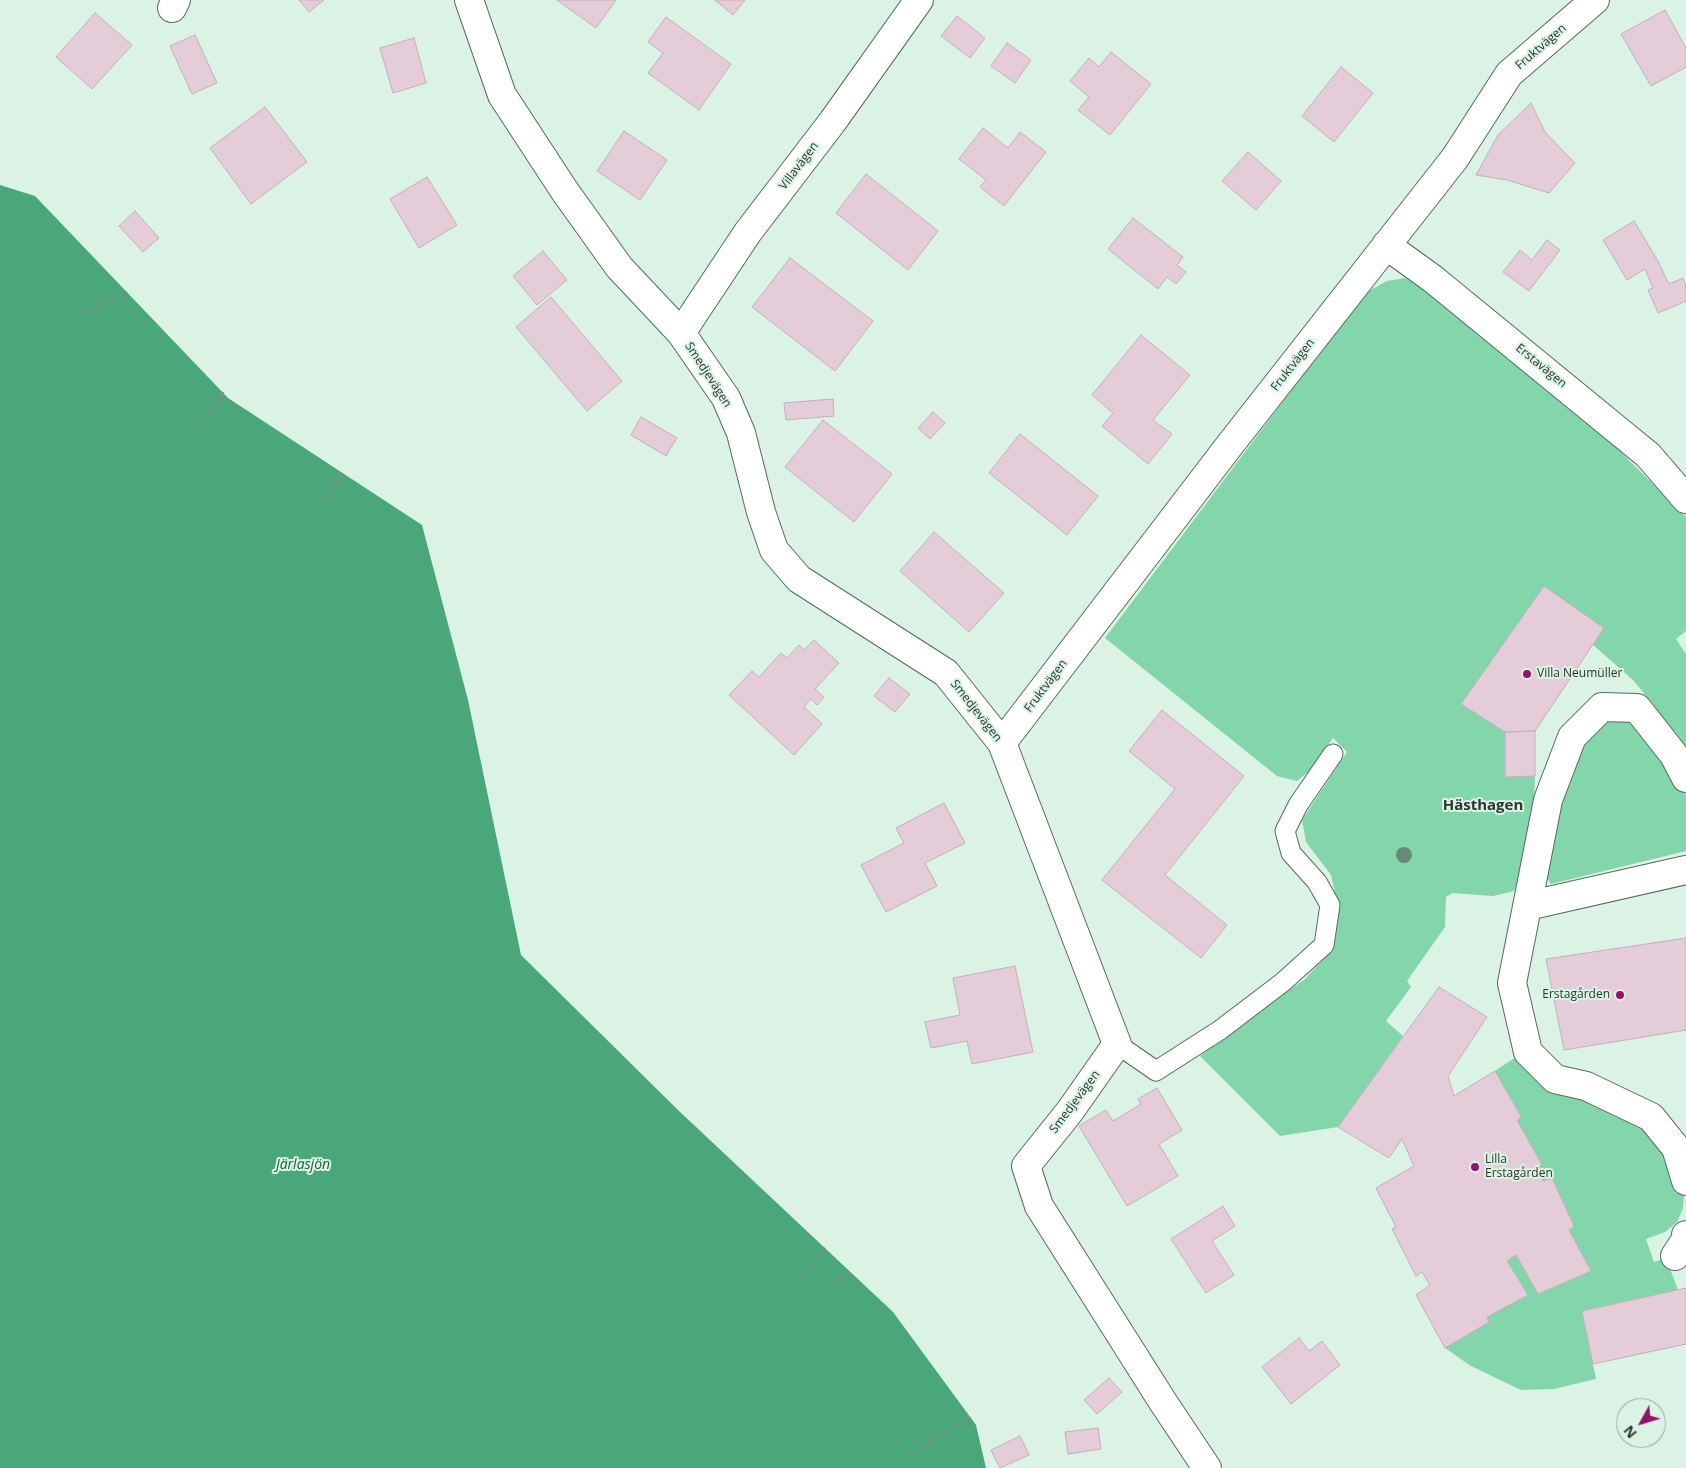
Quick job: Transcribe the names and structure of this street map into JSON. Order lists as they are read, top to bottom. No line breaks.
{"streets":{"street":["Fruktvägen","Villavägen","Erstavägen","Smedjevägen"]},"crossings":[["Fruktvägen","Erstavägen"],["Fruktvägen","Smedjevägen"],["Villavägen","Smedjevägen"]],"districts":["Hästhagen"],"water":["Järlasjön"],"places":["Villa Neumüller","Erstagården","Lilla Erstagården"],"north":"bottom left"}
